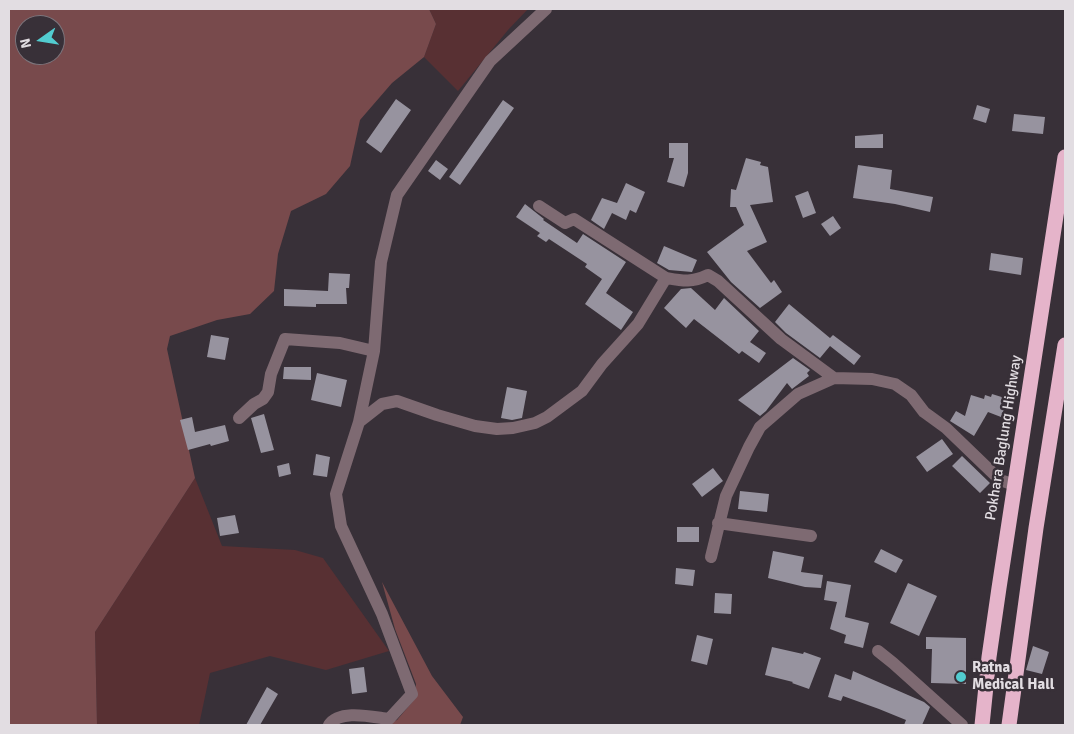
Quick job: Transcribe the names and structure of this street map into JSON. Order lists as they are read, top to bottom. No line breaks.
{"streets":{"highway":["Pokhara Baglung Highway"]},"places":["Ratna Medical Hall"],"north":"left"}
